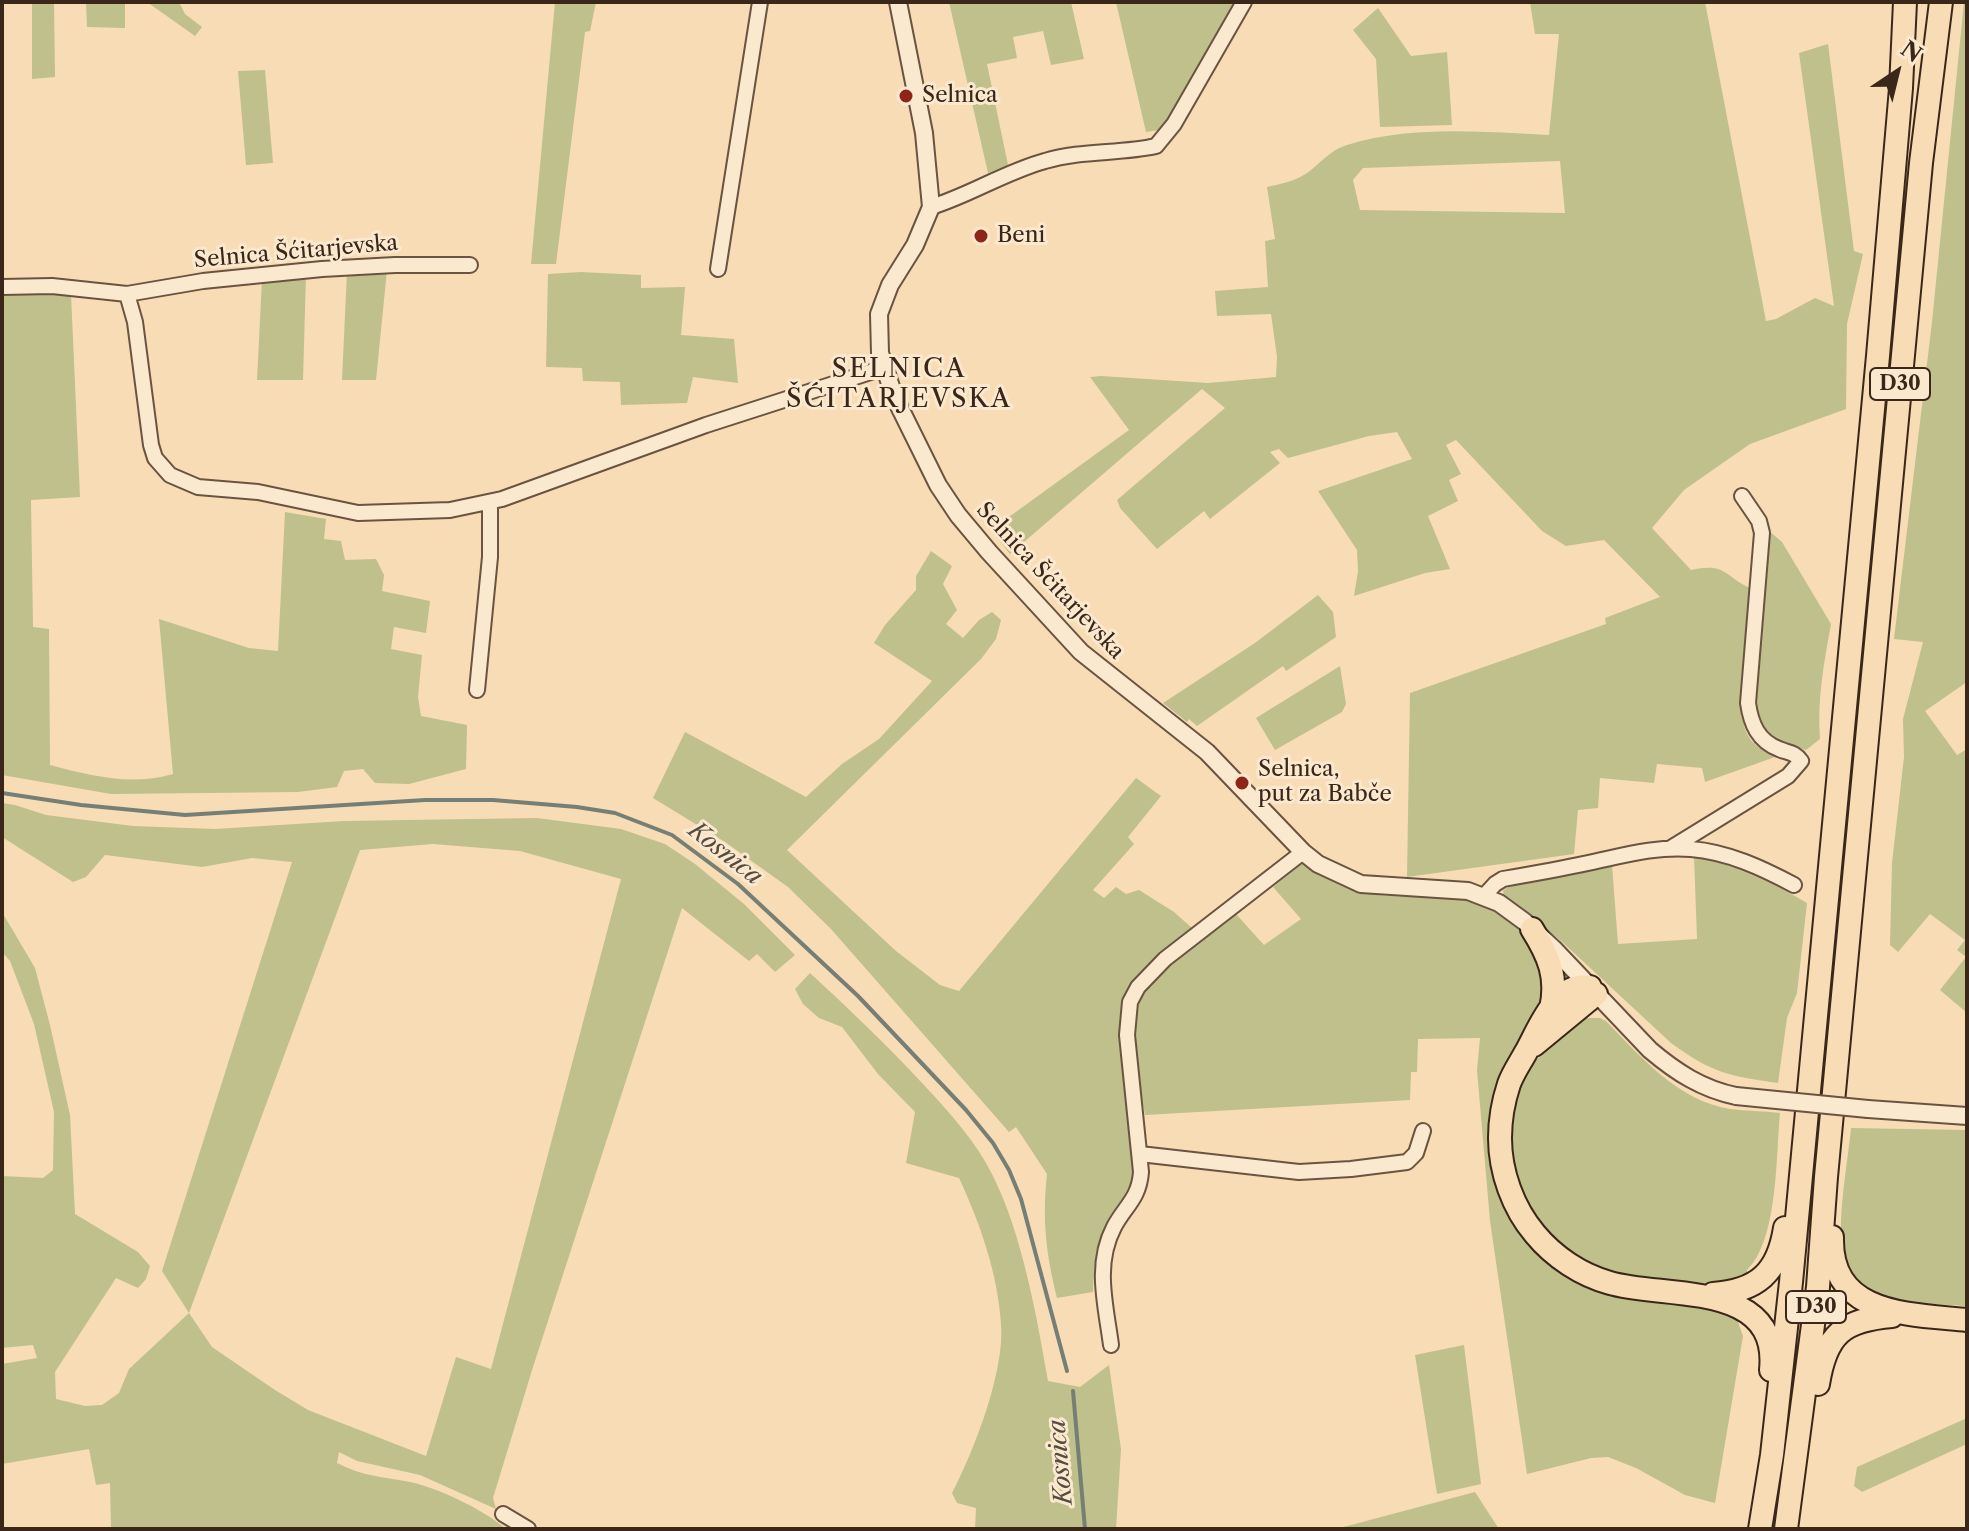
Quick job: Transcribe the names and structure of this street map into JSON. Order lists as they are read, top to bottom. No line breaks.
{"streets":{"main road":["D30"],"street":["Selnica Šćitarjevska"]},"districts":["SELNICA ŠĆITARJEVSKA"],"water":["Kosnica"],"places":["Selnica","Beni","Selnica, put za Babče"],"north":"top right"}
